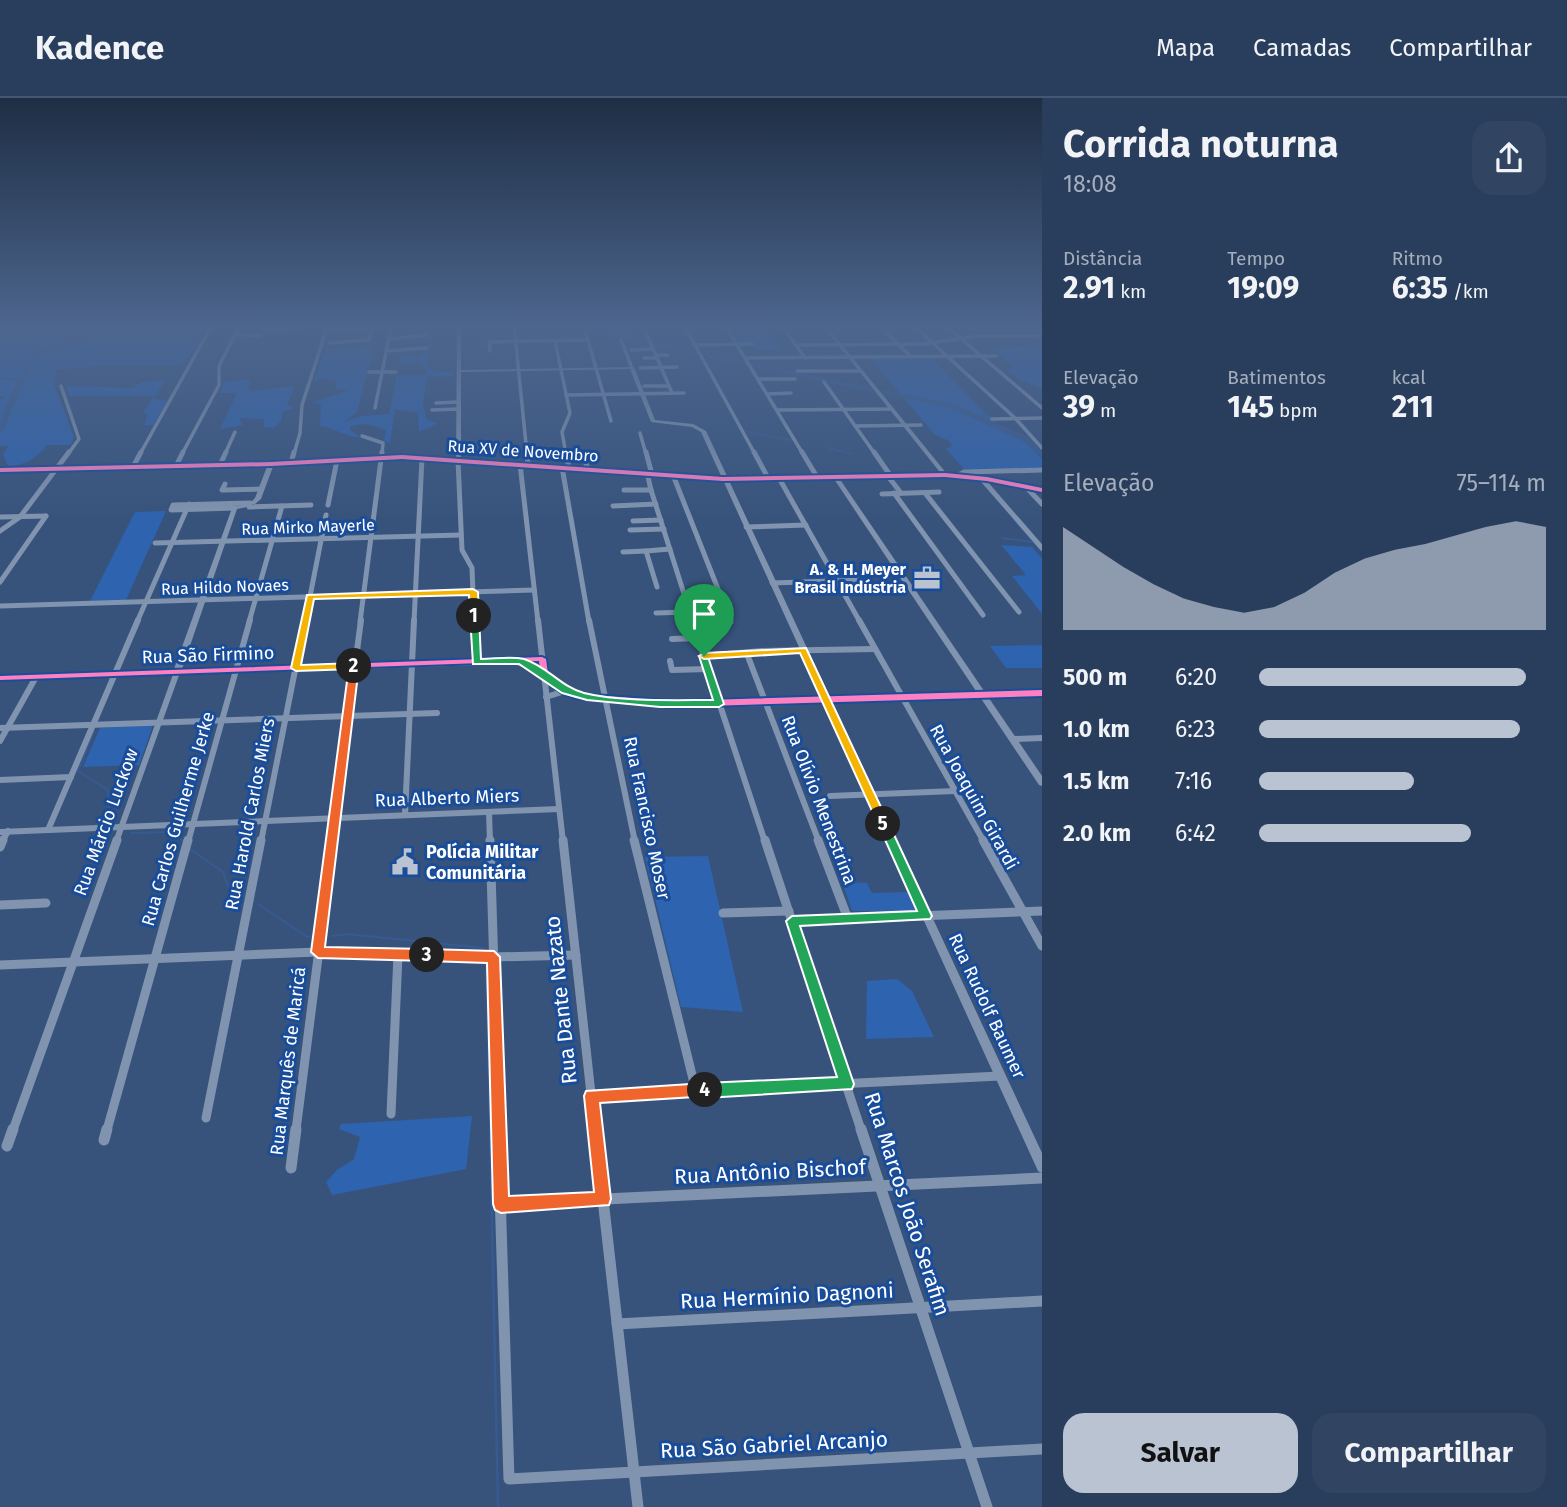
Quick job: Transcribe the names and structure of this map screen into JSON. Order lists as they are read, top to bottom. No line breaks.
{"streets":{"main road":["Rua XV de Novembro","Rua São Firmino"],"street":["Rua Mirko Mayerle","Rua Hildo Novaes","Rua Joaquim Girardi","Rua Alberto Miers","Rua Olívio Menestrina","Rua Harold Carlos Miers","Rua Francisco Moser","Rua Carlos Guilherme Jerke","Rua Márcio Luckow","Rua Dante Nazato","Rua Rudolf Baumer","Rua Marquês de Maricá","Rua Antônio Bischof","Rua Marcos João Serafim","Rua Hermínio Dagnoni","Rua São Gabriel Arcanjo"]},"crossings":[["Rua XV de Novembro","Rua Joaquim Girardi"],["Rua XV de Novembro","Rua Francisco Moser"],["Rua XV de Novembro","Rua Dante Nazato"],["Rua XV de Novembro","Rua Rudolf Baumer"],["Rua XV de Novembro","Rua Marquês de Maricá"],["Rua XV de Novembro","Rua Marcos João Serafim"],["Rua Mirko Mayerle","Rua Harold Carlos Miers"],["Rua Mirko Mayerle","Rua Carlos Guilherme Jerke"],["Rua Mirko Mayerle","Rua Márcio Luckow"],["Rua Mirko Mayerle","Rua Marquês de Maricá"],["Rua Hildo Novaes","Rua Harold Carlos Miers"],["Rua Hildo Novaes","Rua Carlos Guilherme Jerke"],["Rua Hildo Novaes","Rua Márcio Luckow"],["Rua Hildo Novaes","Rua Dante Nazato"],["Rua Hildo Novaes","Rua Marquês de Maricá"],["Rua São Firmino","Rua Harold Carlos Miers"],["Rua São Firmino","Rua Carlos Guilherme Jerke"],["Rua São Firmino","Rua Márcio Luckow"],["Rua São Firmino","Rua Dante Nazato"],["Rua São Firmino","Rua Marquês de Maricá"],["Rua Alberto Miers","Rua Harold Carlos Miers"],["Rua Alberto Miers","Rua Carlos Guilherme Jerke"],["Rua Alberto Miers","Rua Márcio Luckow"],["Rua Alberto Miers","Rua Dante Nazato"],["Rua Alberto Miers","Rua Marquês de Maricá"],["Rua Dante Nazato","Rua Antônio Bischof"],["Rua Dante Nazato","Rua Hermínio Dagnoni"],["Rua Dante Nazato","Rua São Gabriel Arcanjo"],["Rua Antônio Bischof","Rua Marcos João Serafim"],["Rua Antônio Bischof","Rua São Gabriel Arcanjo"],["Rua Marcos João Serafim","Rua Hermínio Dagnoni"],["Rua Marcos João Serafim","Rua São Gabriel Arcanjo"]],"places":{"office":["A. & H. Meyer Brasil Indústria"],"public building":["Polícia Militar Comunitária"]},"page":{"header":"Kadence","nav":["Mapa","Camadas","Compartilhar"],"heading":["Corrida noturna","18:08"],"stats":[["Distância","2.91 km"],["Tempo","19:09"],["Ritmo","6:35 /km"],["Elevação","39 m"],["Batimentos","145 bpm"],["kcal","211"]],"chart":["Elevação","75–114 m"],"pins":["1","2","5","3","4"],"list":[{"name":"500 m","note":"6:20"},{"name":"1.0 km","note":"6:23"},{"name":"1.5 km","note":"7:16"},{"name":"2.0 km","note":"6:42"}],"buttons":["Salvar","Compartilhar"]}}
